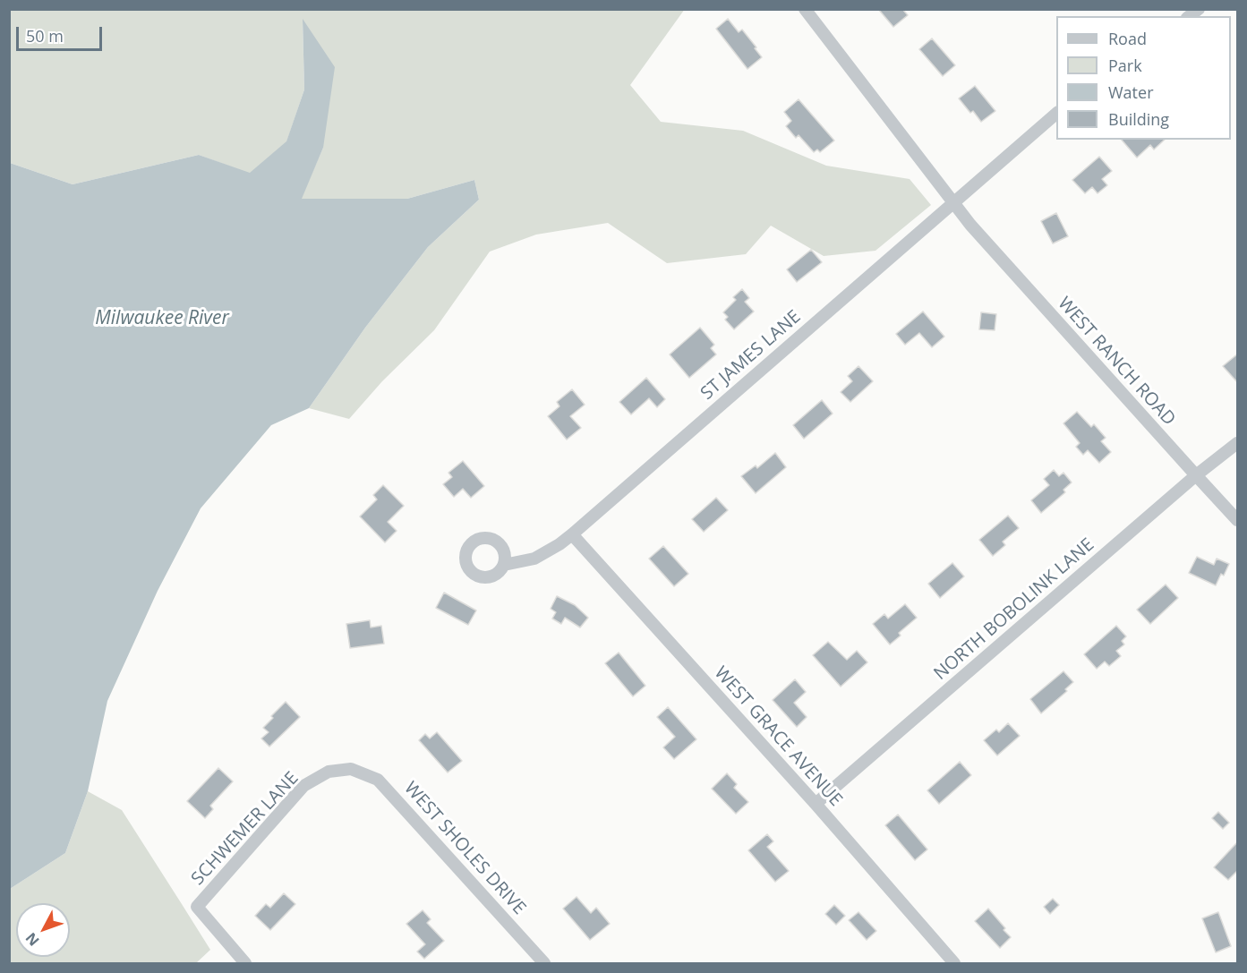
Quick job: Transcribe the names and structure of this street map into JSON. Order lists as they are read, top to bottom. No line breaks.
{"streets":{"street":["ST JAMES LANE","WEST RANCH ROAD","NORTH BOBOLINK LANE","WEST GRACE AVENUE","SCHWEMER LANE","WEST SHOLES DRIVE"]},"crossings":[["ST JAMES LANE","WEST RANCH ROAD"],["ST JAMES LANE","WEST GRACE AVENUE"],["WEST RANCH ROAD","NORTH BOBOLINK LANE"],["NORTH BOBOLINK LANE","WEST GRACE AVENUE"],["SCHWEMER LANE","WEST SHOLES DRIVE"]],"water":["Milwaukee River"],"legend":["Road","Park","Water","Building"],"scale_bar":"50 m","north":"bottom left"}
